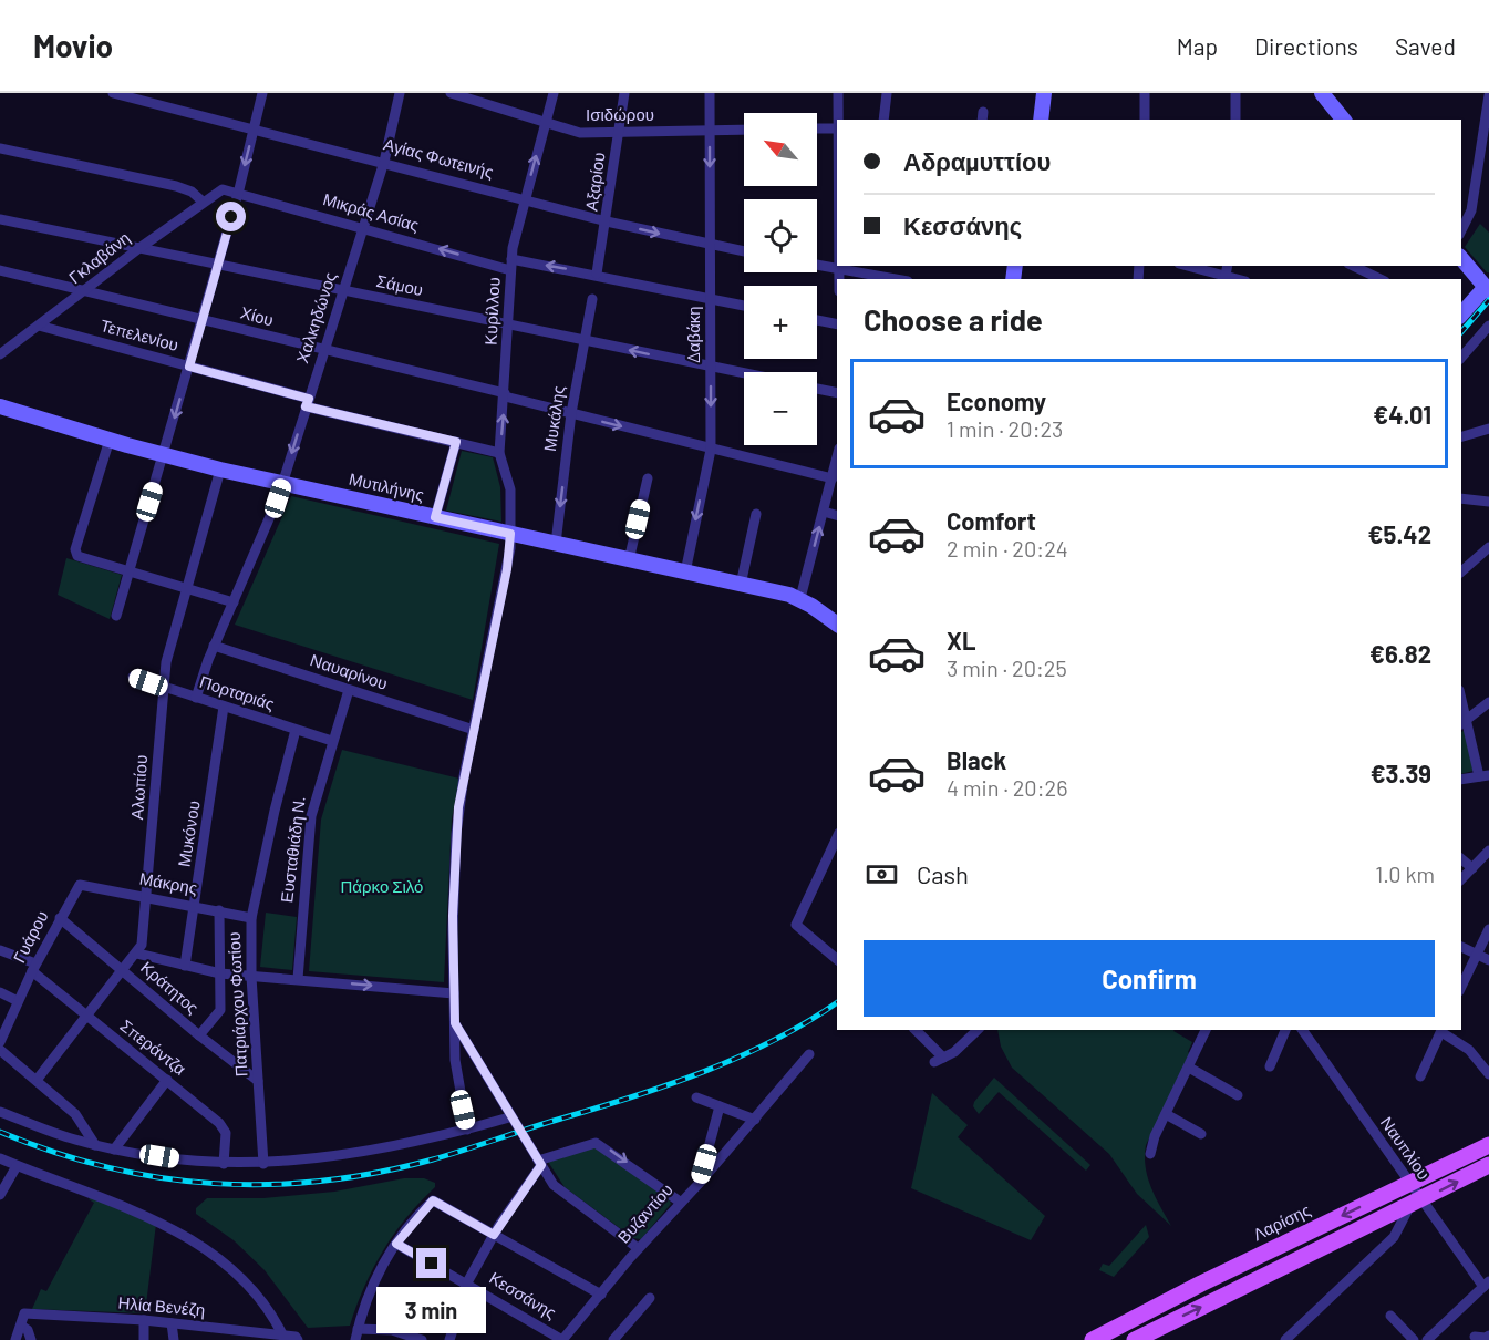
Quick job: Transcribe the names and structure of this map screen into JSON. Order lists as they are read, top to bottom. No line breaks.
{"streets":{"main road":["Λαρίσης"],"street":["Ισιδώρου","Αγίας Φωτεινής","Αξαρίου","Μικράς Ασίας","Γκλαβάνη","Σάμου","Κυρίλλου","Χίου","Χαλκηδώνος","Δαβάκη","Τεπελενίου","Μυκάλης","Μυτιλήνης","Ναυαρίνου","Πορταριάς","Αλωπίου","Μυκόνου","Ευσταθιάδη Ν.","Μάκρης","Γυάρου","Κράτητος","Πατριάρχου Φωτίου","Σπεράντζα","Ναυπλίου","Βυζαντίου","Κεσσάνης","Ηλία Βενέζη"]},"crossings":[["Ισιδώρου","Αξαρίου"],["Ισιδώρου","Κυρίλλου"],["Ισιδώρου","Δαβάκη"],["Αγίας Φωτεινής","Αξαρίου"],["Αγίας Φωτεινής","Κυρίλλου"],["Αγίας Φωτεινής","Χαλκηδώνος"],["Αγίας Φωτεινής","Δαβάκη"],["Αξαρίου","Μικράς Ασίας"],["Μικράς Ασίας","Γκλαβάνη"],["Μικράς Ασίας","Κυρίλλου"],["Μικράς Ασίας","Χαλκηδώνος"],["Μικράς Ασίας","Δαβάκη"],["Γκλαβάνη","Σάμου"],["Γκλαβάνη","Χίου"],["Γκλαβάνη","Τεπελενίου"],["Σάμου","Κυρίλλου"],["Σάμου","Χαλκηδώνος"],["Σάμου","Δαβάκη"],["Σάμου","Μυκάλης"],["Κυρίλλου","Χίου"],["Κυρίλλου","Τεπελενίου"],["Κυρίλλου","Μυτιλήνης"],["Κυρίλλου","Ναυαρίνου"],["Χίου","Χαλκηδώνος"],["Χίου","Δαβάκη"],["Χίου","Μυκάλης"],["Χαλκηδώνος","Τεπελενίου"],["Χαλκηδώνος","Μυτιλήνης"],["Χαλκηδώνος","Ναυαρίνου"],["Χαλκηδώνος","Πορταριάς"],["Δαβάκη","Μυτιλήνης"],["Μυκάλης","Μυτιλήνης"],["Μυτιλήνης","Αλωπίου"],["Ναυαρίνου","Ευσταθιάδη Ν."],["Πορταριάς","Αλωπίου"],["Πορταριάς","Μυκόνου"],["Πορταριάς","Ευσταθιάδη Ν."],["Πορταριάς","Πατριάρχου Φωτίου"],["Αλωπίου","Μάκρης"],["Αλωπίου","Κράτητος"],["Αλωπίου","Σπεράντζα"],["Μυκόνου","Μάκρης"],["Μάκρης","Γυάρου"],["Μάκρης","Πατριάρχου Φωτίου"],["Γυάρου","Κράτητος"],["Γυάρου","Σπεράντζα"],["Κράτητος","Πατριάρχου Φωτίου"],["Ναυπλίου","Λαρίσης"],["Βυζαντίου","Κεσσάνης"]],"one_way":["Μικράς Ασίας"],"parks":["Πάρκο Σιλό"],"north":"top left","page":{"header":"Movio","nav":["Map","Directions","Saved"],"map_buttons":["+","−"],"banner":["Αδραμυττίου","Κεσσάνης"],"heading":"Choose a ride","list":[{"name":"Economy","note":"1 min · 20:23","value":"€4.01"},{"name":"Comfort","note":"2 min · 20:24","value":"€5.42"},{"name":"XL","note":"3 min · 20:25","value":"€6.82"},{"name":"Black","note":"4 min · 20:26","value":"€3.39"}],"pay":["Cash","1.0 km"],"buttons":"Confirm","bubble":"3 min"}}
